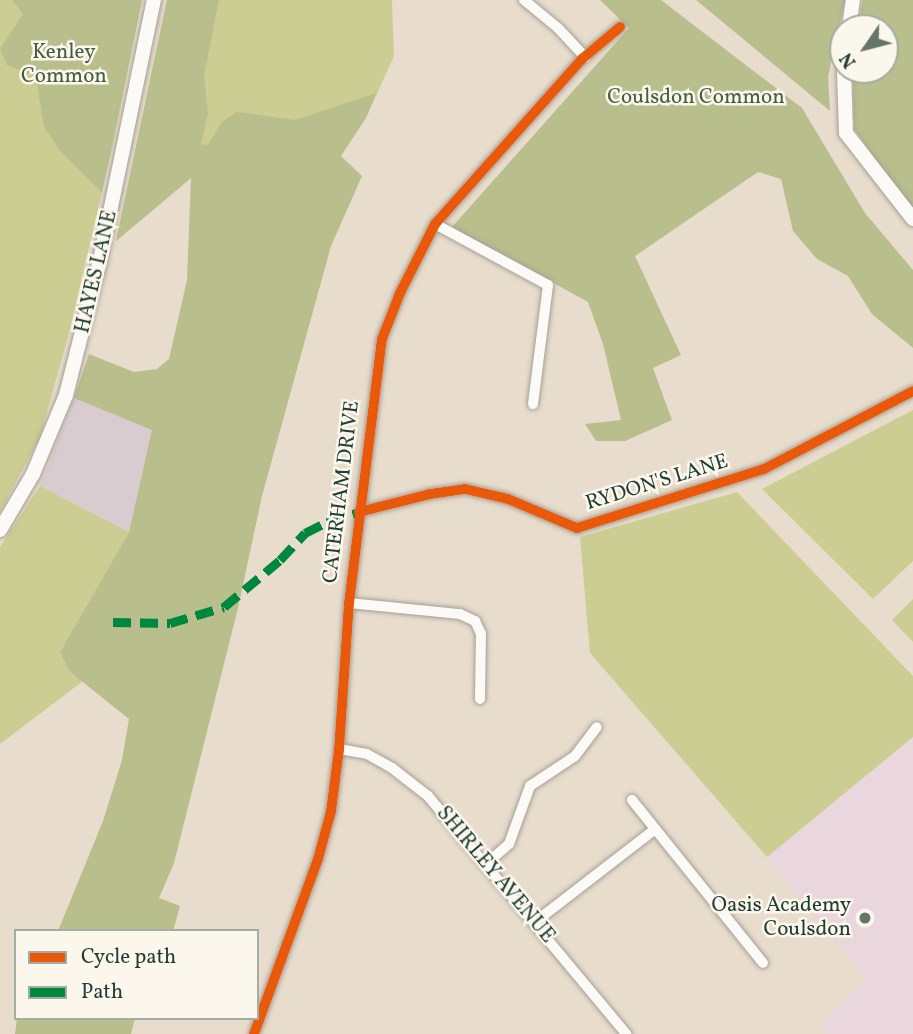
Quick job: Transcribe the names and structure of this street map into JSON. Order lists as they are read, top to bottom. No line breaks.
{"streets":{"street":["HAYES LANE","RYDON'S LANE","CATERHAM DRIVE","SHIRLEY AVENUE"]},"crossings":[["RYDON'S LANE","CATERHAM DRIVE"],["CATERHAM DRIVE","SHIRLEY AVENUE"]],"parks":["Kenley Common","Coulsdon Common"],"places":["Oasis Academy Coulsdon"],"legend":["Cycle path","Path"],"north":"bottom left"}
